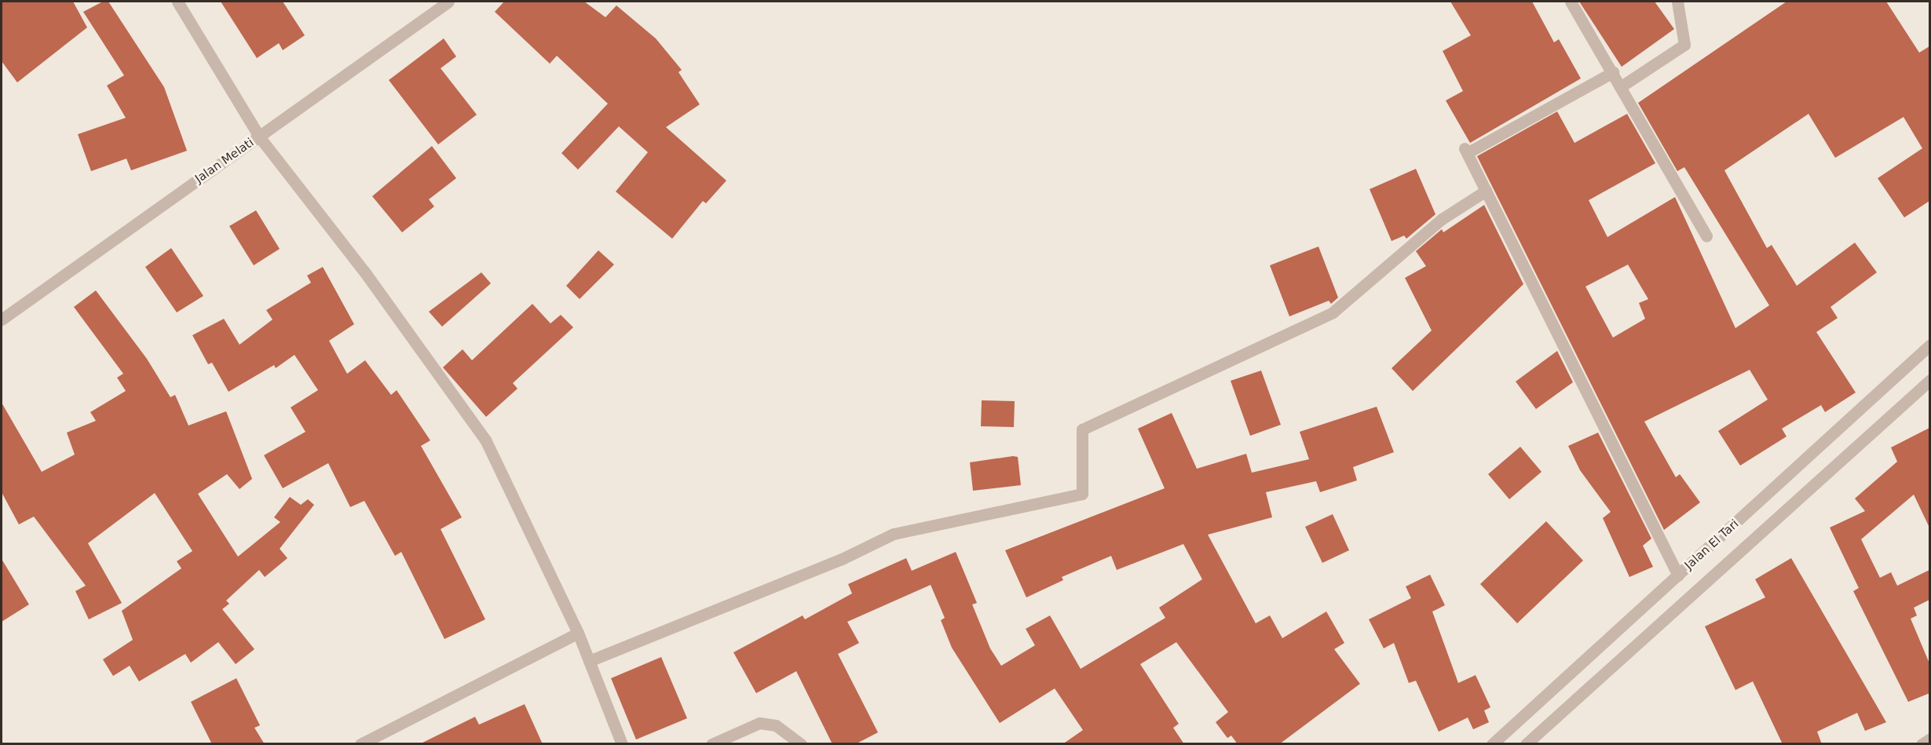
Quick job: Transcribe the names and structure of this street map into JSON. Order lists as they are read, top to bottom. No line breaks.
{"streets":{"street":["Jalan Melati","Jalan El Tari"]}}
